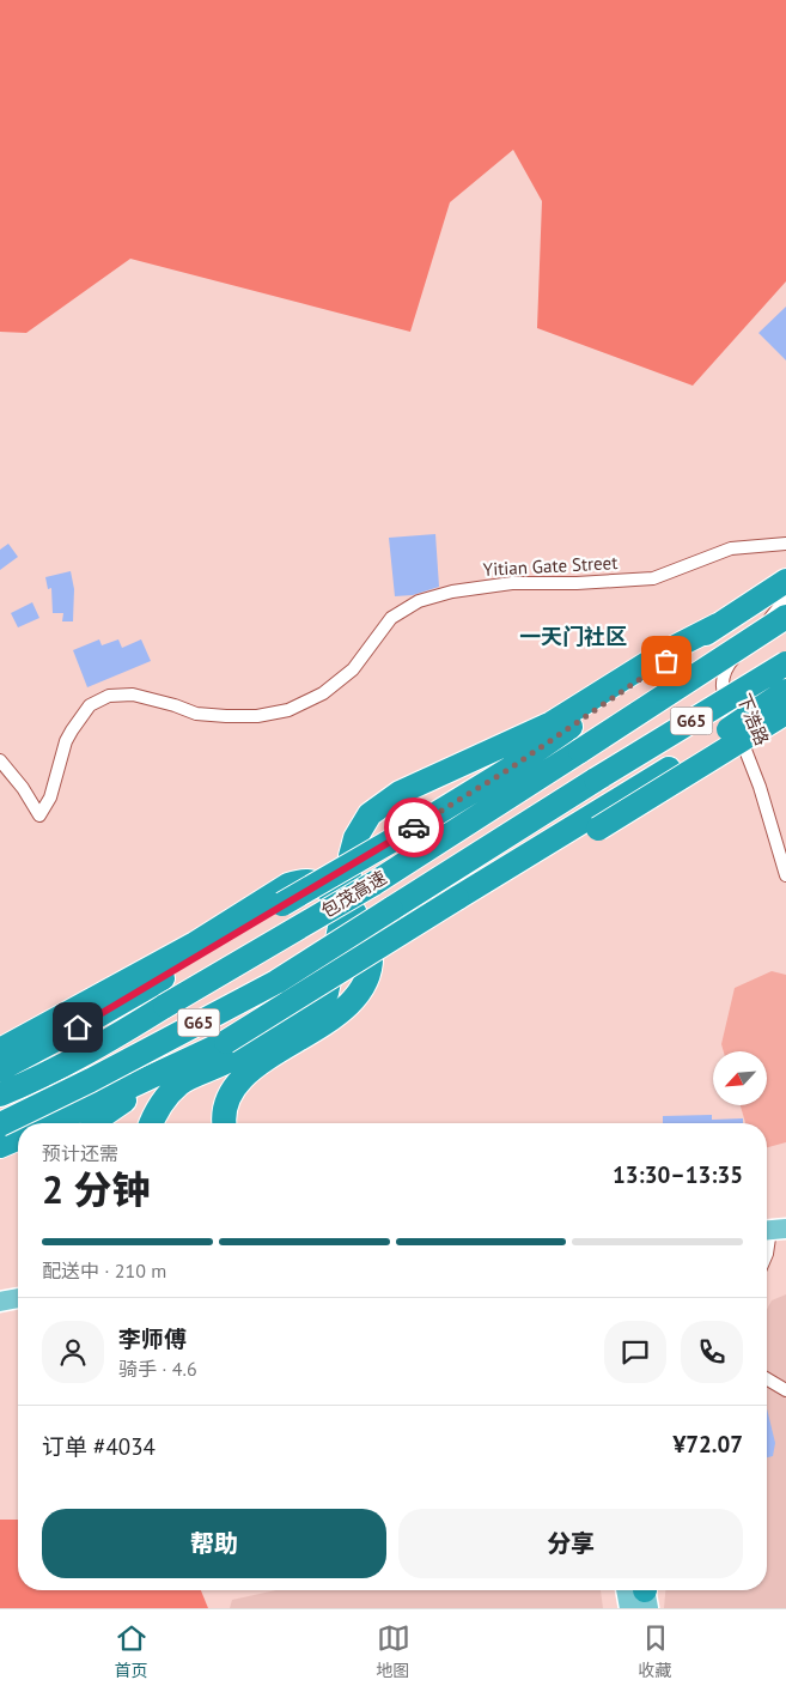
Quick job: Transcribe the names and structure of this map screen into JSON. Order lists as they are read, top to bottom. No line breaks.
{"streets":{"highway":["G65","包茂高速"],"street":["Yitian Gate Street","下浩路"]},"districts":["一天门社区"],"north":"bottom left","page":{"heading":["2 分钟","预计还需","13:30–13:35"],"panel":["李师傅","骑手 · 4.6","订单 #4034","¥72.07"],"bar":"配送中 · 210 m","buttons":["帮助","分享"],"tabs":["首页","地图","收藏"]}}
